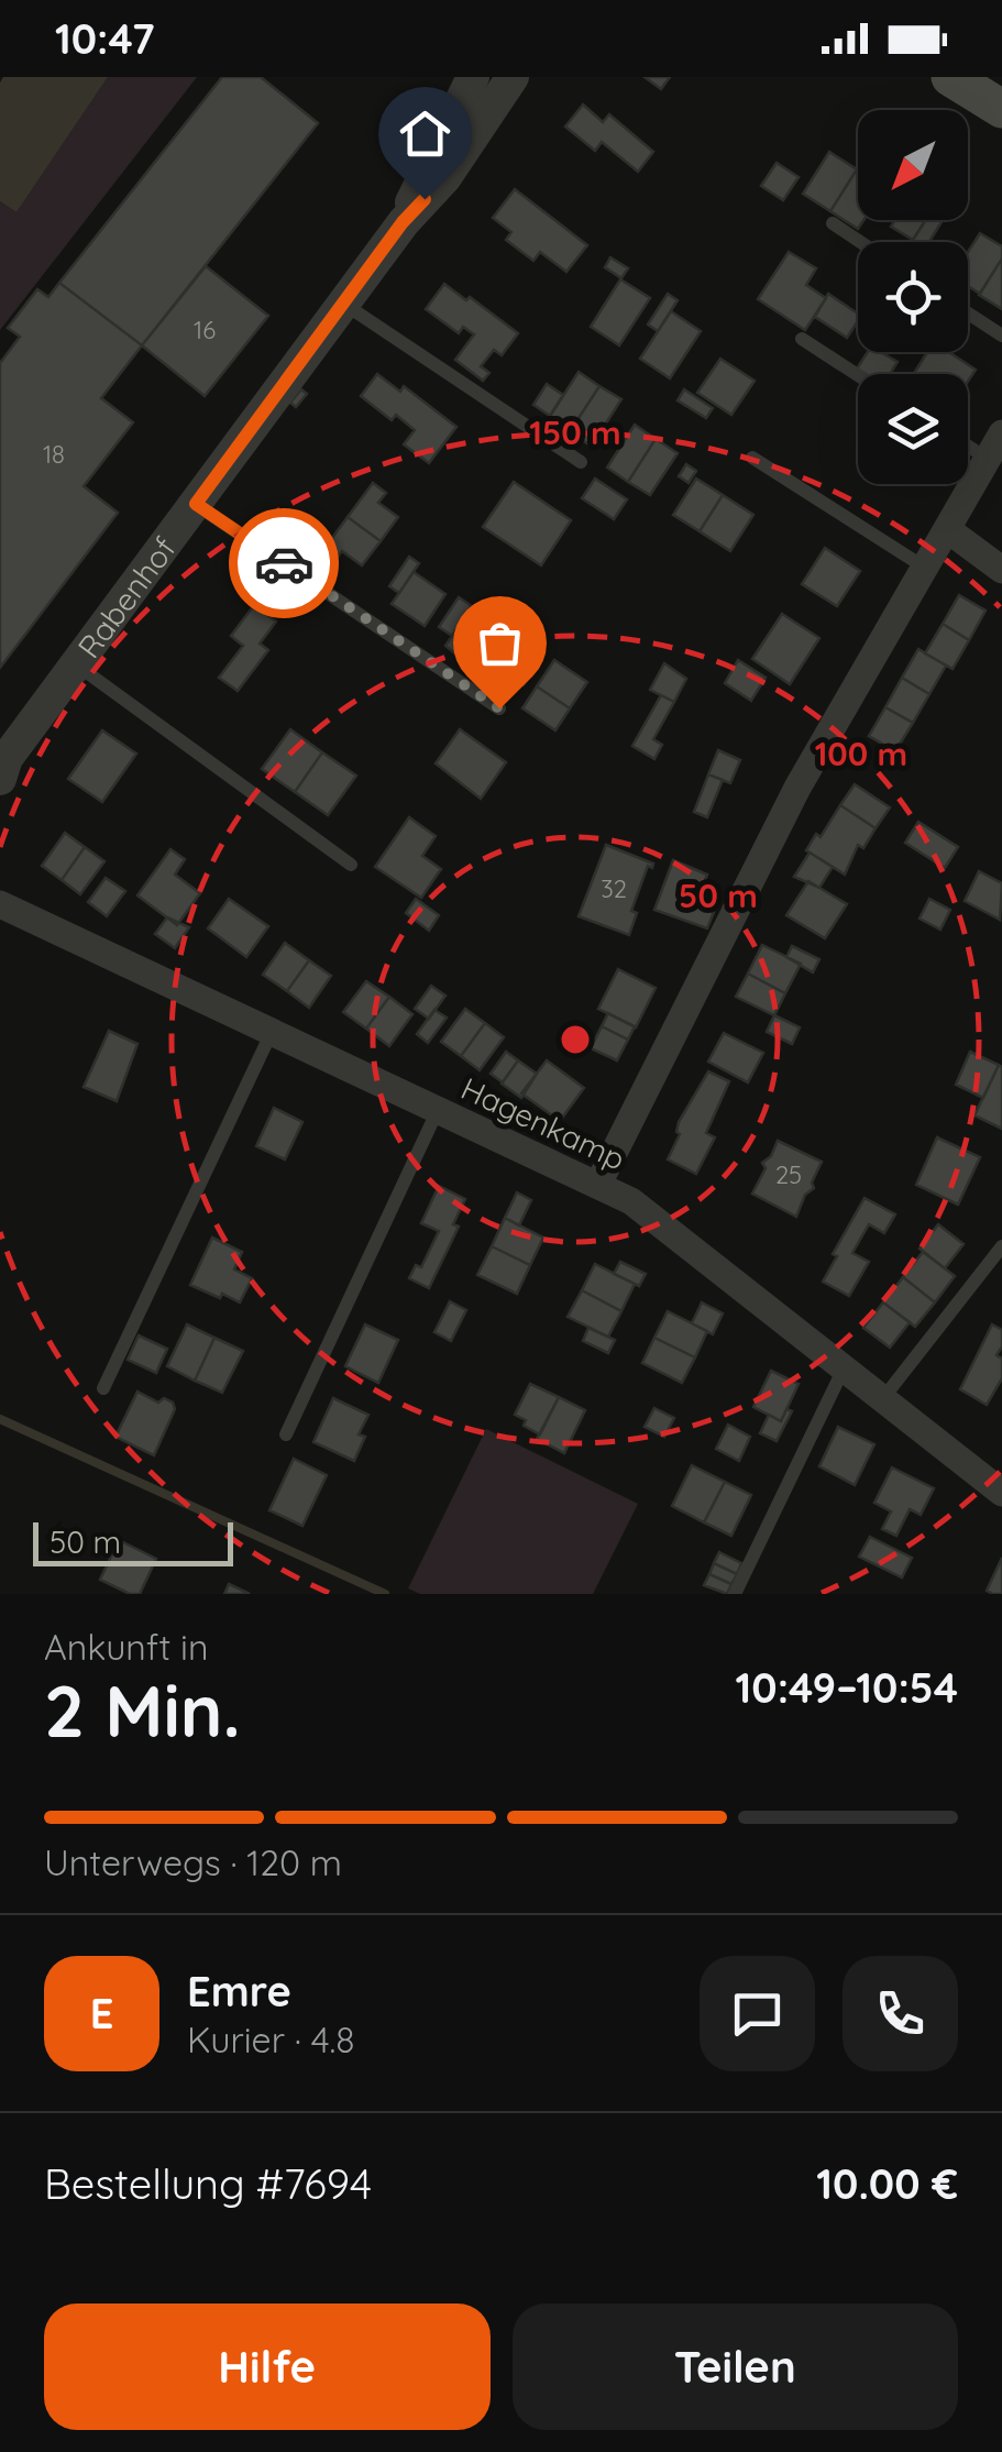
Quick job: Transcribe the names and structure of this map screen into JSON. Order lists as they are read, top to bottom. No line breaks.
{"streets":{"street":["Rabenhof","Hagenkamp"]},"house_numbers":["16","18","32","25"],"scale_bar":"50 m","north":"bottom left","page":{"status":"10:47","scale":"50 m","heading":["2 Min.","Ankunft in","10:49–10:54"],"panel":["Emre","Kurier · 4.8","Bestellung #7694","10.00 €"],"bar":"Unterwegs · 120 m","round":"E","buttons":["Hilfe","Teilen"]},"rings":["150 m","100 m","50 m"]}
